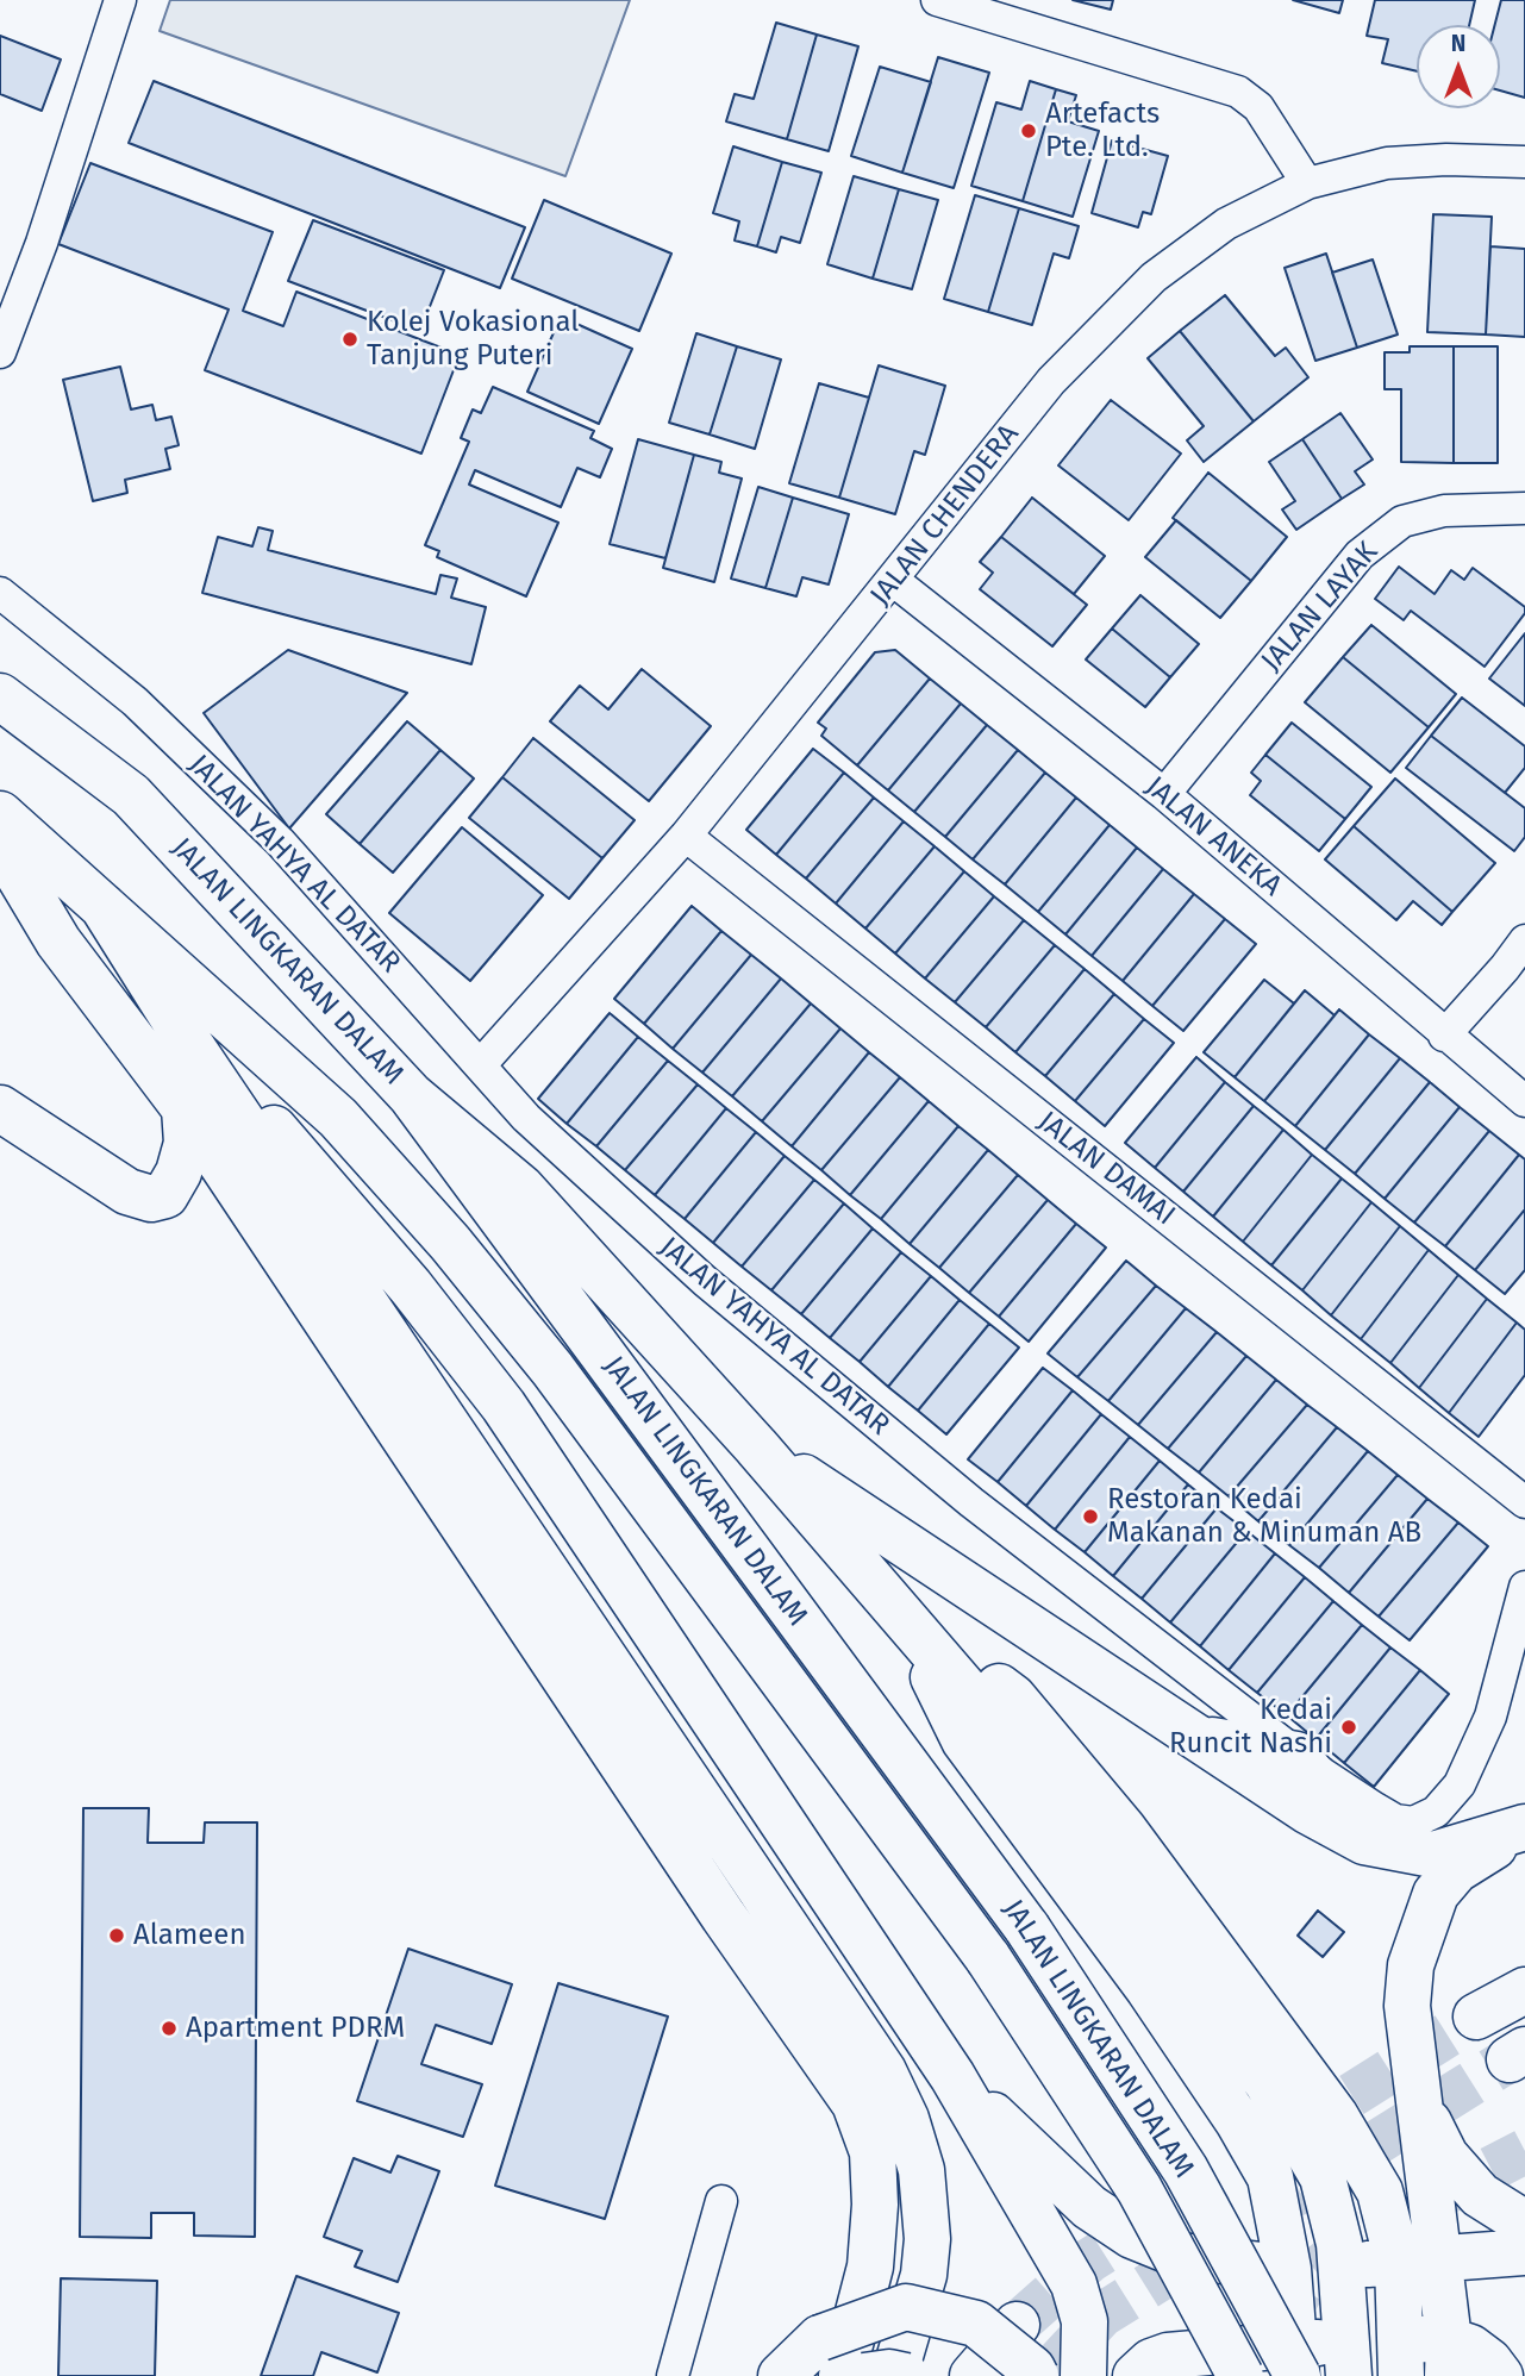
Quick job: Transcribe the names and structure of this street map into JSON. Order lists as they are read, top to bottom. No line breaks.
{"streets":{"highway":["JALAN LINGKARAN DALAM"],"street":["JALAN CHENDERA","JALAN LAYAK","JALAN ANEKA","JALAN YAHYA AL DATAR","JALAN DAMAI"]},"crossings":[["JALAN CHENDERA","JALAN ANEKA"],["JALAN CHENDERA","JALAN YAHYA AL DATAR"],["JALAN CHENDERA","JALAN DAMAI"],["JALAN LAYAK","JALAN ANEKA"]],"places":["Artefacts Pte. Ltd.","Kolej Vokasional Tanjung Puteri","Restoran Kedai Makanan & Minuman AB","Kedai Runcit Nashi","Alameen","Apartment PDRM"],"north":"top"}
